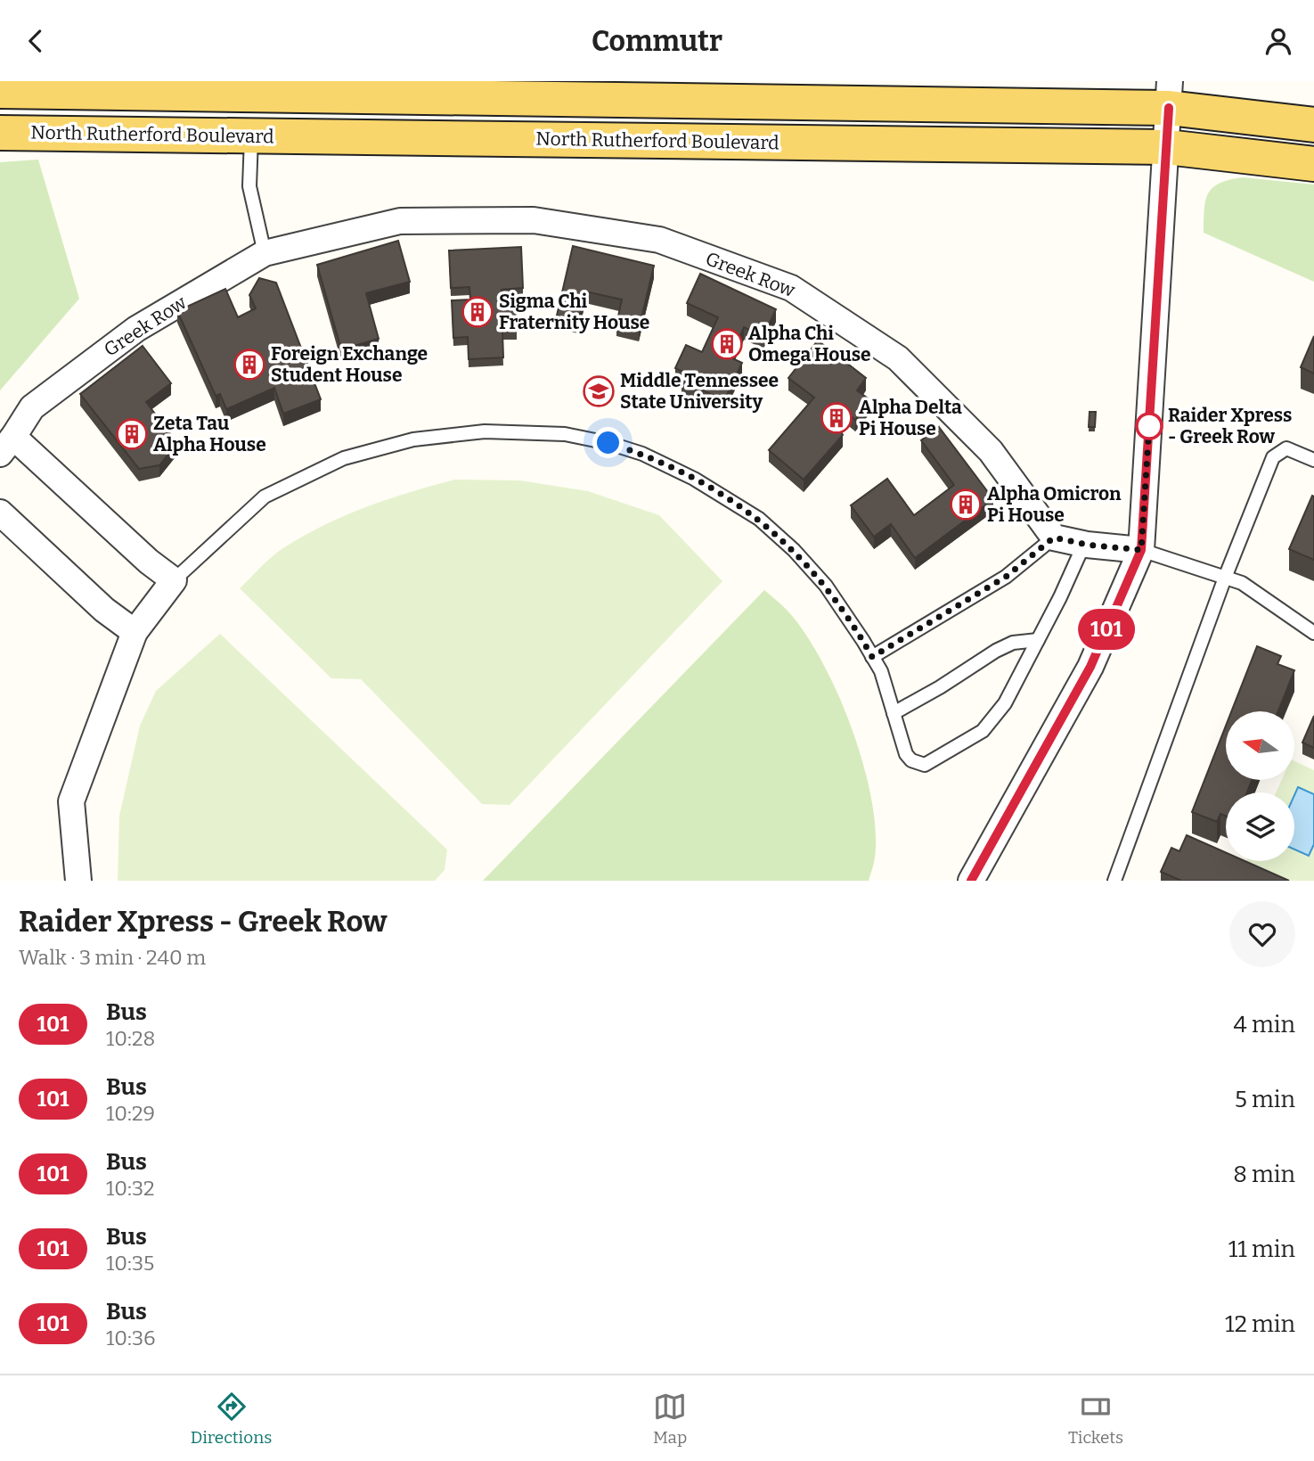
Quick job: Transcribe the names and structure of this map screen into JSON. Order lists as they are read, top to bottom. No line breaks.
{"streets":{"main road":["North Rutherford Boulevard"],"street":["Greek Row"]},"places":{"building":["Sigma Chi Fraternity House","Alpha Chi Omega House","Foreign Exchange Student House","Alpha Delta Pi House","Zeta Tau Alpha House","Alpha Omicron Pi House"],"school or university":["Middle Tennessee State University"],"other":["Raider Xpress - Greek Row"]},"lines":["bus line 101"],"north":"left","page":{"header":"Commutr","on_map":"101","heading":["Raider Xpress - Greek Row","Walk · 3 min · 240 m"],"list":[{"mark":"101","name":"Bus","note":"10:28","value":"4 min"},{"mark":"101","name":"Bus","note":"10:29","value":"5 min"},{"mark":"101","name":"Bus","note":"10:32","value":"8 min"},{"mark":"101","name":"Bus","note":"10:35","value":"11 min"},{"mark":"101","name":"Bus","note":"10:36","value":"12 min"}],"tabs":["Directions","Map","Tickets"]}}
